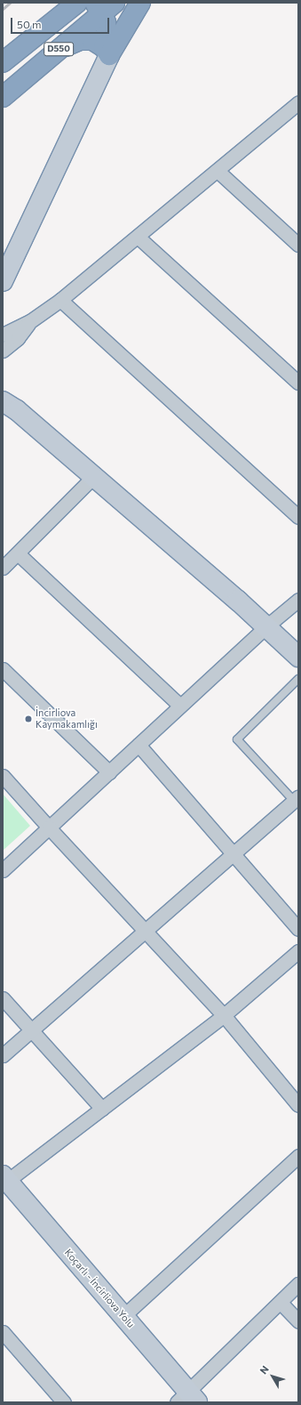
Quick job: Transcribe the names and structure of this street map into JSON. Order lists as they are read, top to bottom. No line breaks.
{"streets":{"highway":["D550"],"street":["Koçarlı - İncirliova Yolu"]},"places":["İncirliova Kaymakamlığı"],"scale_bar":"50 m","north":"top left"}
